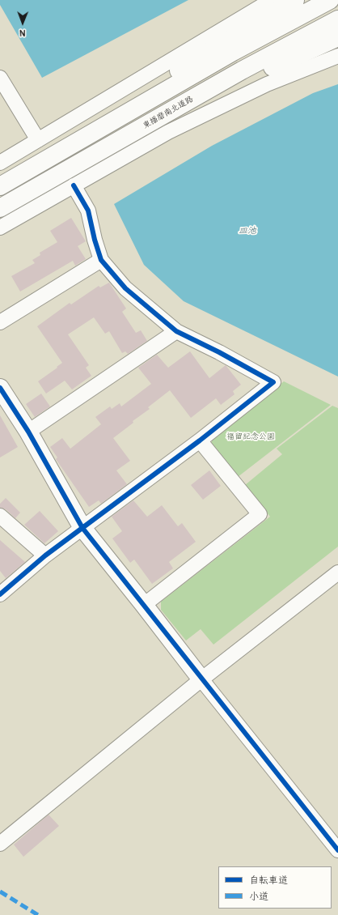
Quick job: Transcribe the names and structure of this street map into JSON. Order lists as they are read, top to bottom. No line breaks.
{"streets":{"main road":["東播磨南北道路"]},"water":["皿池"],"parks":["福留記念公園"],"legend":["自転車道","小道"],"north":"bottom"}
